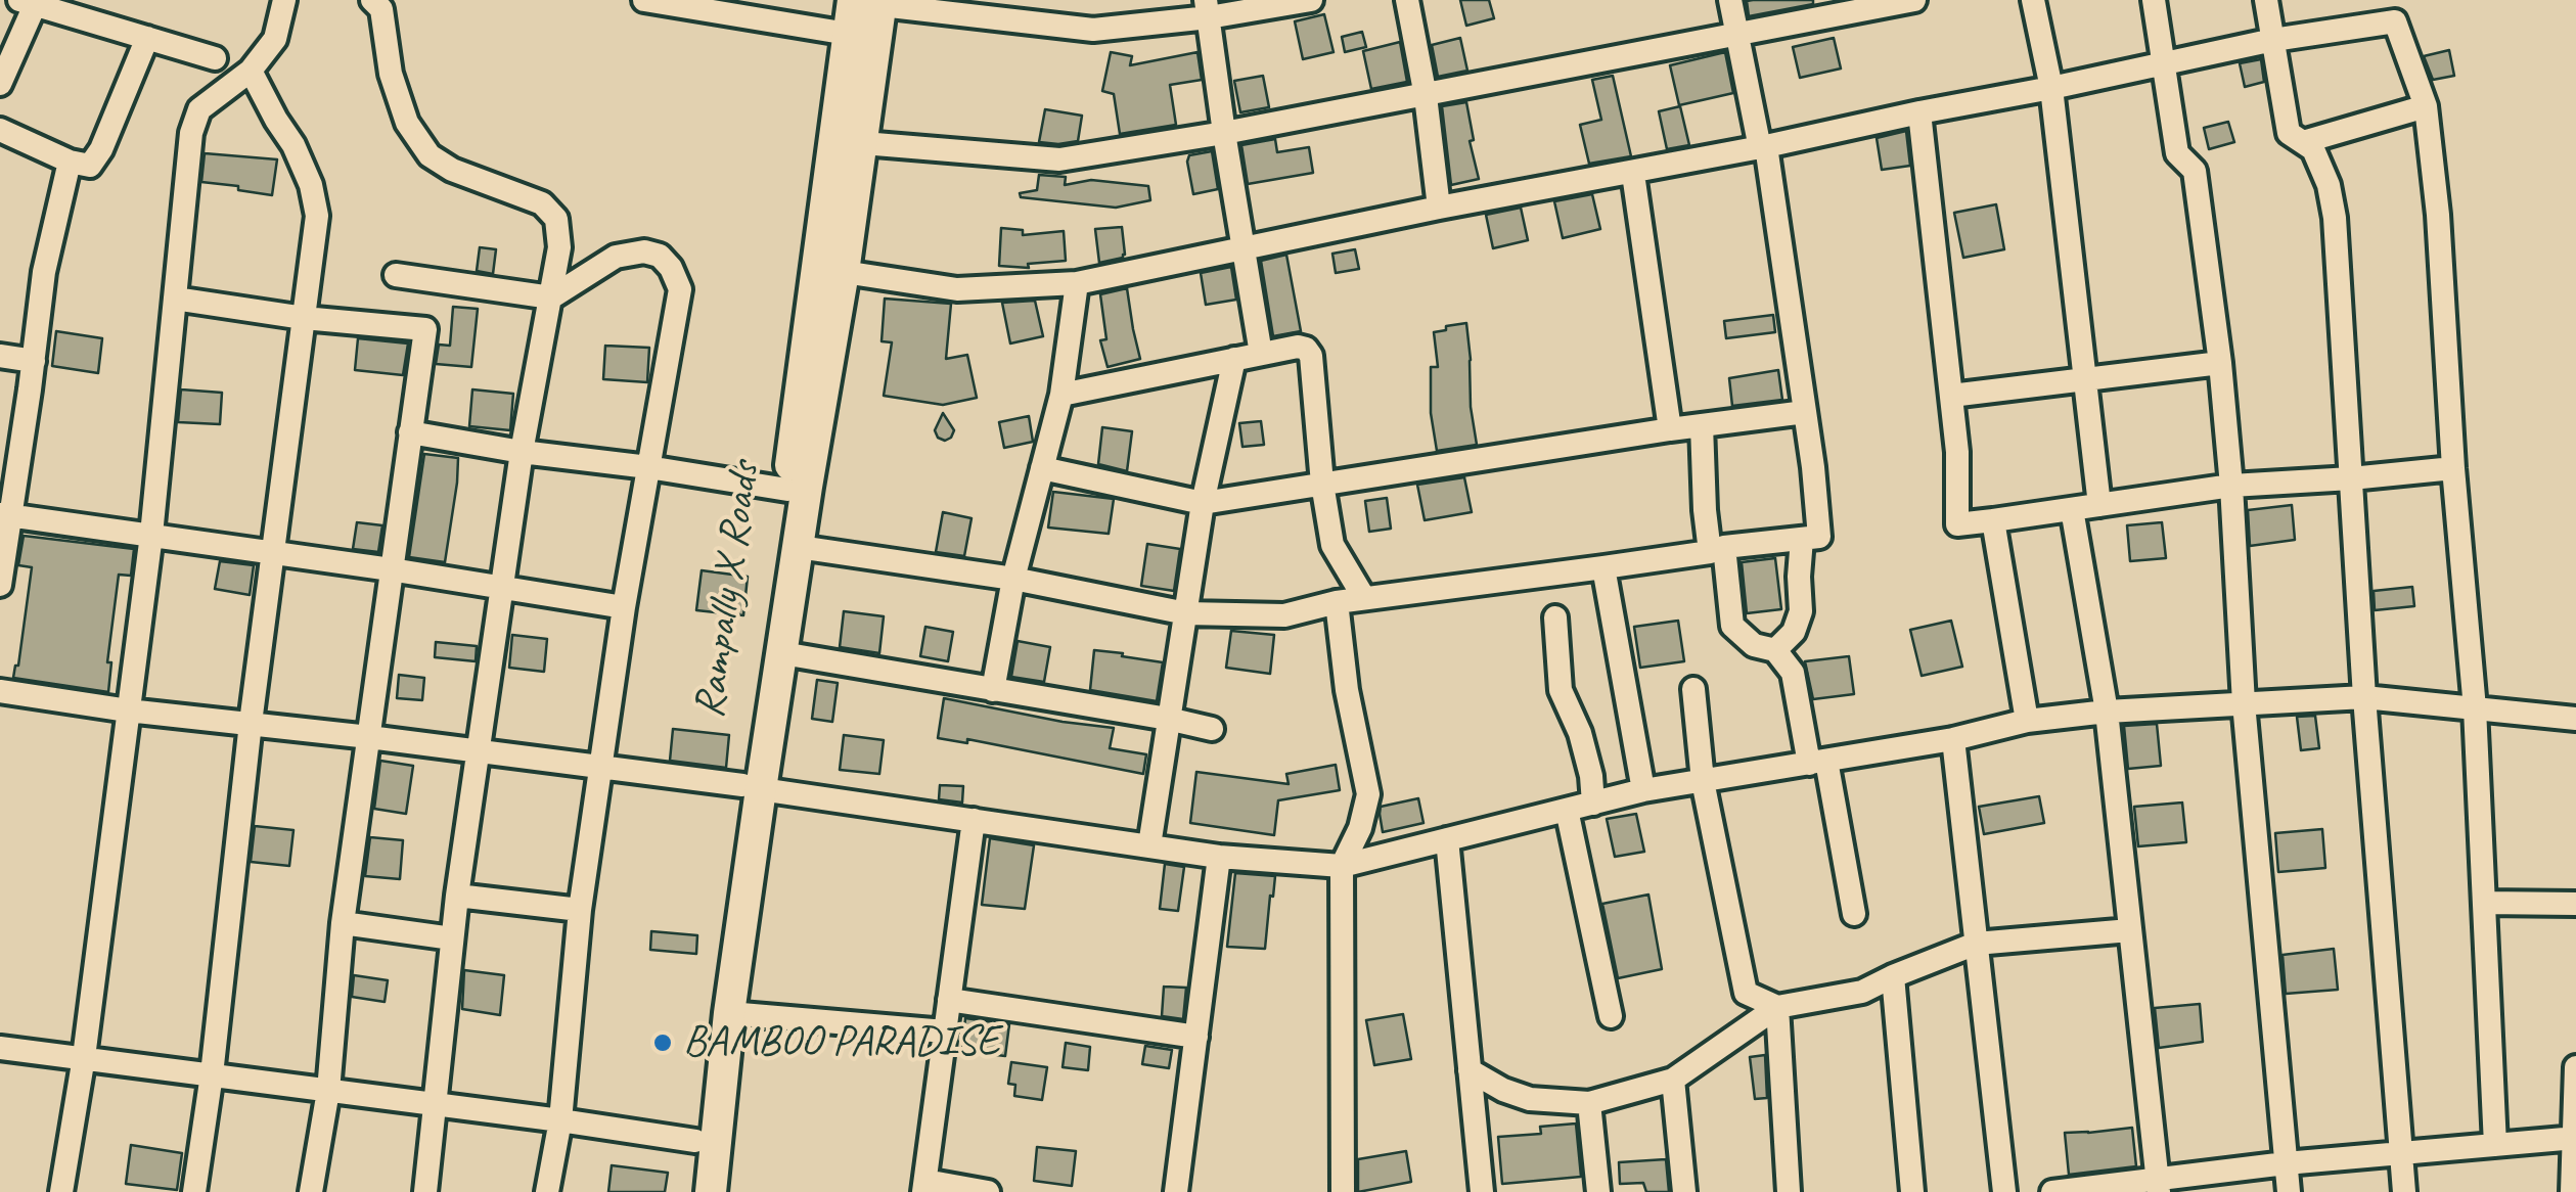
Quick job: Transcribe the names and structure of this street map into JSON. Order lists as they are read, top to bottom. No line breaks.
{"streets":{"main road":["Rampally X Roads"]},"places":["BAMBOO PARADISE"]}
